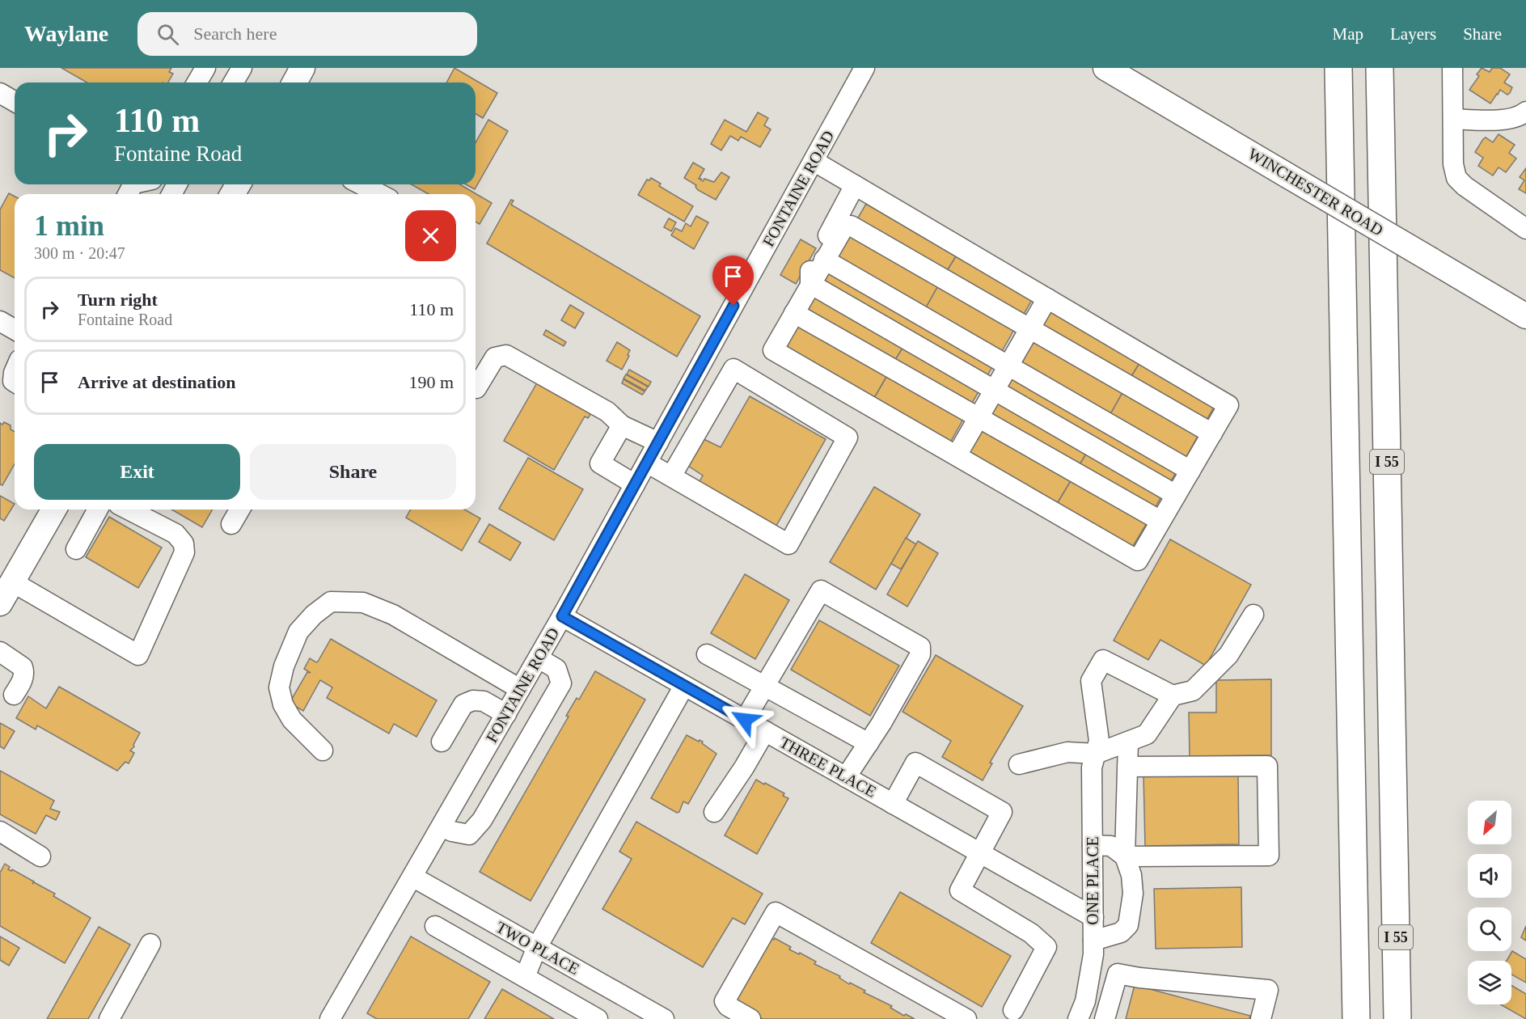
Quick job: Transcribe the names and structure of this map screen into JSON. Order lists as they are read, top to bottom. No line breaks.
{"streets":{"highway":["I 55"],"main road":["WINCHESTER ROAD"],"street":["FONTAINE ROAD","THREE PLACE","ONE PLACE","TWO PLACE"]},"crossings":[["FONTAINE ROAD","THREE PLACE"],["FONTAINE ROAD","TWO PLACE"],["THREE PLACE","ONE PLACE"]],"north":"bottom left","page":{"header":"Waylane","search":"Search here","nav":["Map","Layers","Share"],"turn":["110 m","Fontaine Road"],"heading":["1 min","300 m · 20:47"],"list":[{"name":"Turn right","note":"Fontaine Road","value":"110 m"},{"name":"Arrive at destination","value":"190 m"}],"buttons":["Exit","Share"]}}
